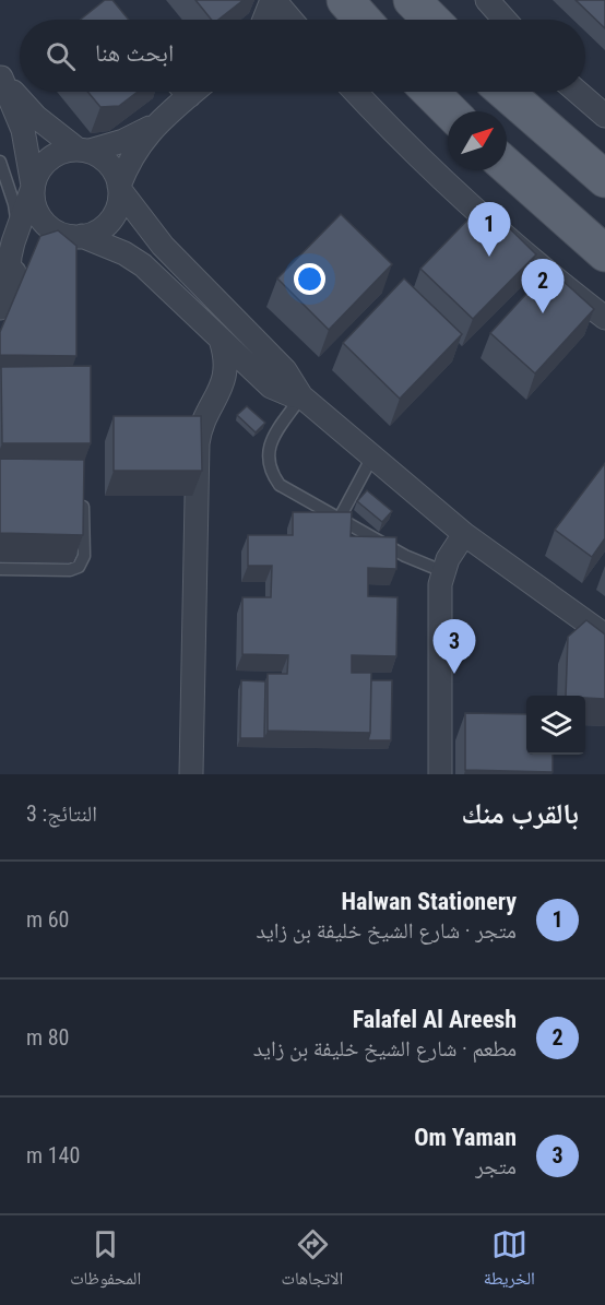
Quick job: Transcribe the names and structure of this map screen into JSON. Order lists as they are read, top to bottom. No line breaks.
{"north":"top right","page":{"search":"ابحث هنا","pins":["1","2","3"],"heading":["بالقرب منك","النتائج: 3"],"list":[{"mark":"1","name":"Halwan Stationery","note":"متجر · شارع الشيخ خليفة بن زايد","value":"60 m"},{"mark":"2","name":"Falafel Al Areesh","note":"مطعم · شارع الشيخ خليفة بن زايد","value":"80 m"},{"mark":"3","name":"Om Yaman","note":"متجر","value":"140 m"}],"nav":["الخريطة","الاتجاهات","المحفوظات"]}}
